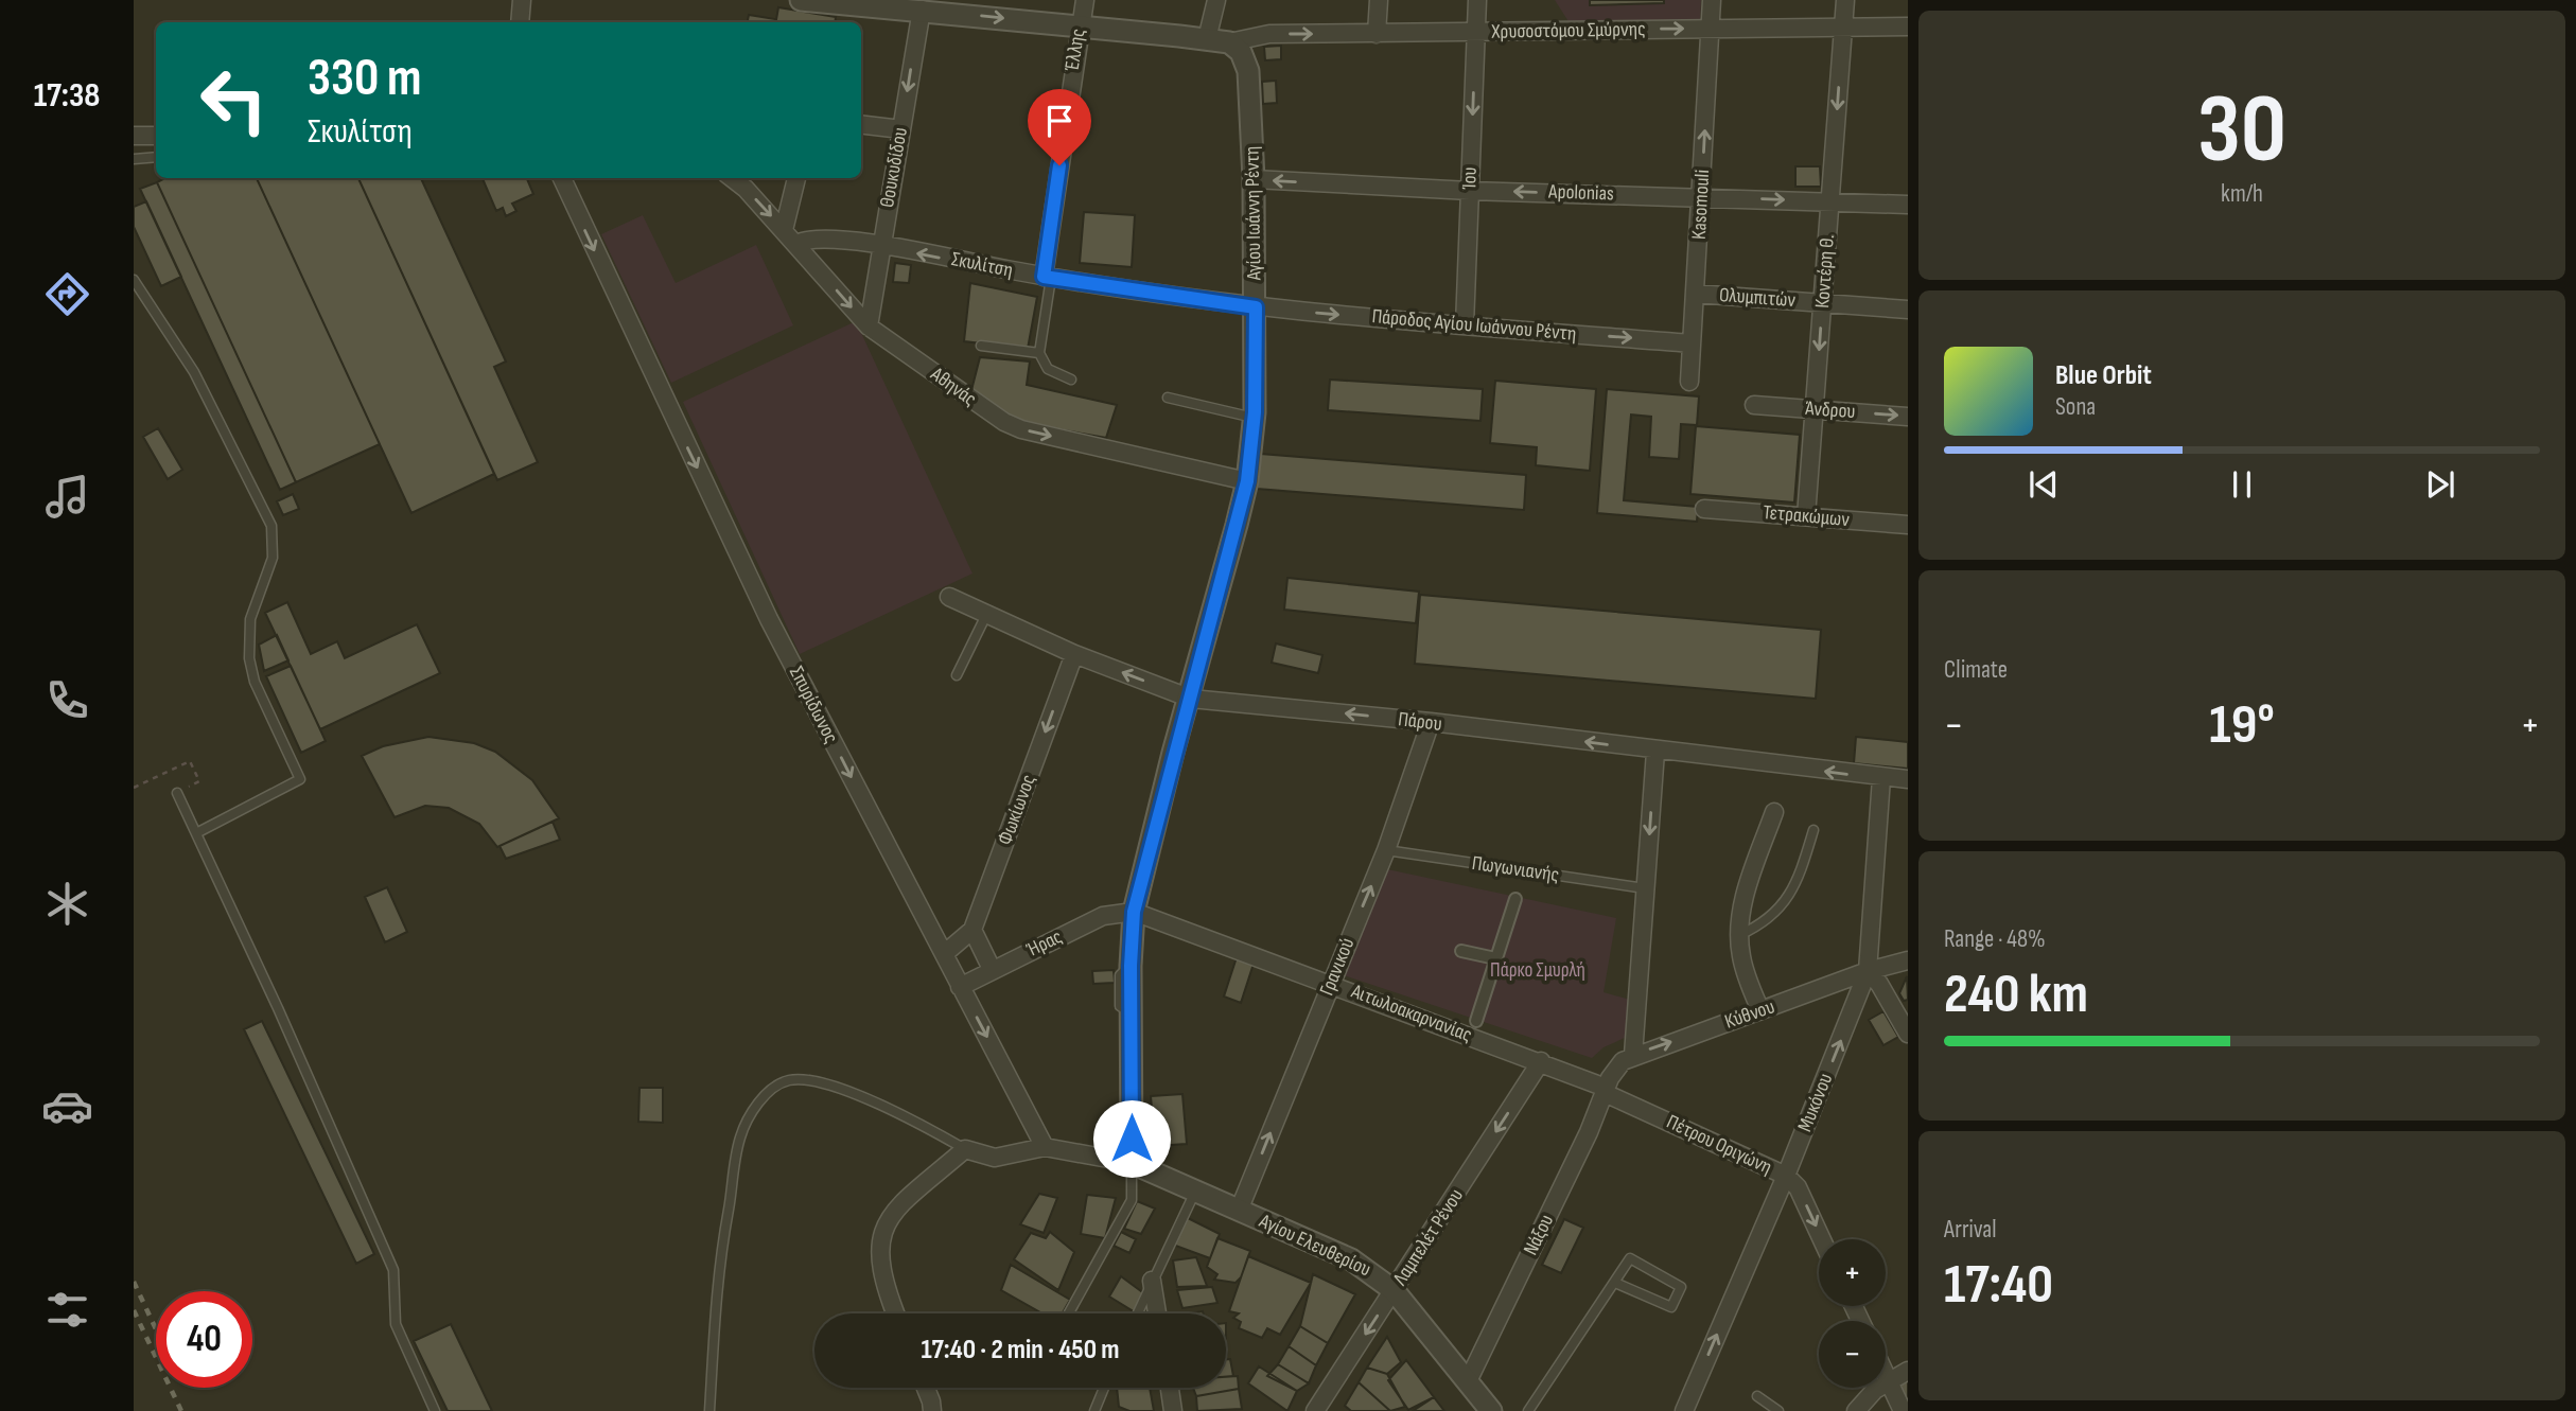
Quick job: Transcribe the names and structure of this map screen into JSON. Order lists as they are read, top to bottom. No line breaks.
{"streets":{"street":["Χρυσοστόμου Σμύρνης","Έλλης","Θουκυδίδου","Ίου","Apolonias","Kasomouli","Αγίου Ιωάννη Ρέντη","Σκυλίτση","Κοντέρη Θ.","Ολυμπιτών","Πάροδος Αγίου Ιωάννου Ρέντη","Αθηνάς","Άνδρου","Τετρακώμων","Σπυρίδωνος","Πάρου","Φωκίωνος","Ήρας","Γρανικού","Αιτωλοακαρνανίας","Κύθνου","Μυκόνου","Πέτρου Οριγώνη","Νάξου","Λαμπελέτ Ρένου","Αγίου Ελευθερίου"],"lane":["Πωγωνιανής"]},"crossings":[["Χρυσοστόμου Σμύρνης","Ίου"],["Χρυσοστόμου Σμύρνης","Kasomouli"],["Χρυσοστόμου Σμύρνης","Αγίου Ιωάννη Ρέντη"],["Χρυσοστόμου Σμύρνης","Κοντέρη Θ."],["Έλλης","Σκυλίτση"],["Θουκυδίδου","Σκυλίτση"],["Θουκυδίδου","Αθηνάς"],["Ίου","Apolonias"],["Ίου","Πάροδος Αγίου Ιωάννου Ρέντη"],["Apolonias","Kasomouli"],["Apolonias","Αγίου Ιωάννη Ρέντη"],["Apolonias","Κοντέρη Θ."],["Kasomouli","Ολυμπιτών"],["Kasomouli","Πάροδος Αγίου Ιωάννου Ρέντη"],["Αγίου Ιωάννη Ρέντη","Σκυλίτση"],["Αγίου Ιωάννη Ρέντη","Πάροδος Αγίου Ιωάννου Ρέντη"],["Αγίου Ιωάννη Ρέντη","Αθηνάς"],["Αγίου Ιωάννη Ρέντη","Πάρου"],["Αγίου Ιωάννη Ρέντη","Ήρας"],["Αγίου Ιωάννη Ρέντη","Αιτωλοακαρνανίας"],["Αγίου Ιωάννη Ρέντη","Αγίου Ελευθερίου"],["Σκυλίτση","Πάροδος Αγίου Ιωάννου Ρέντη"],["Σκυλίτση","Αθηνάς"],["Κοντέρη Θ.","Ολυμπιτών"],["Κοντέρη Θ.","Άνδρου"],["Κοντέρη Θ.","Τετρακώμων"],["Σπυρίδωνος","Φωκίωνος"],["Σπυρίδωνος","Ήρας"],["Πάρου","Φωκίωνος"],["Πάρου","Γρανικού"],["Πάρου","Μυκόνου"],["Πωγωνιανής","Γρανικού"],["Ήρας","Αιτωλοακαρνανίας"],["Γρανικού","Αιτωλοακαρνανίας"],["Γρανικού","Αγίου Ελευθερίου"],["Αιτωλοακαρνανίας","Κύθνου"],["Αιτωλοακαρνανίας","Πέτρου Οριγώνη"],["Αιτωλοακαρνανίας","Νάξου"],["Αιτωλοακαρνανίας","Λαμπελέτ Ρένου"],["Κύθνου","Μυκόνου"],["Κύθνου","Πέτρου Οριγώνη"],["Κύθνου","Νάξου"],["Μυκόνου","Πέτρου Οριγώνη"],["Πέτρου Οριγώνη","Νάξου"],["Νάξου","Αγίου Ελευθερίου"],["Λαμπελέτ Ρένου","Αγίου Ελευθερίου"]],"one_way":["Χρυσοστόμου Σμύρνης","Θουκυδίδου","Ίου","Kasomouli","Σκυλίτση","Κοντέρη Θ.","Πάροδος Αγίου Ιωάννου Ρέντη","Αθηνάς","Άνδρου","Σπυρίδωνος","Πάρου","Φωκίωνος","Κύθνου","Μυκόνου","Λαμπελέτ Ρένου"],"parks":["Πάρκο Σµυρλή"],"page":{"tabs":"17:38","tile":[["30","km/h"],"Climate",["Range · 48%","240 km"],["Arrival","17:40"]],"turn":["330 m","Σκυλίτση"],"song":["Blue Orbit","Sona"],"heat":["−","19°","+"],"map_buttons":["+","−"],"limit":"40","trip":"17:40 · 2 min · 450 m"}}
